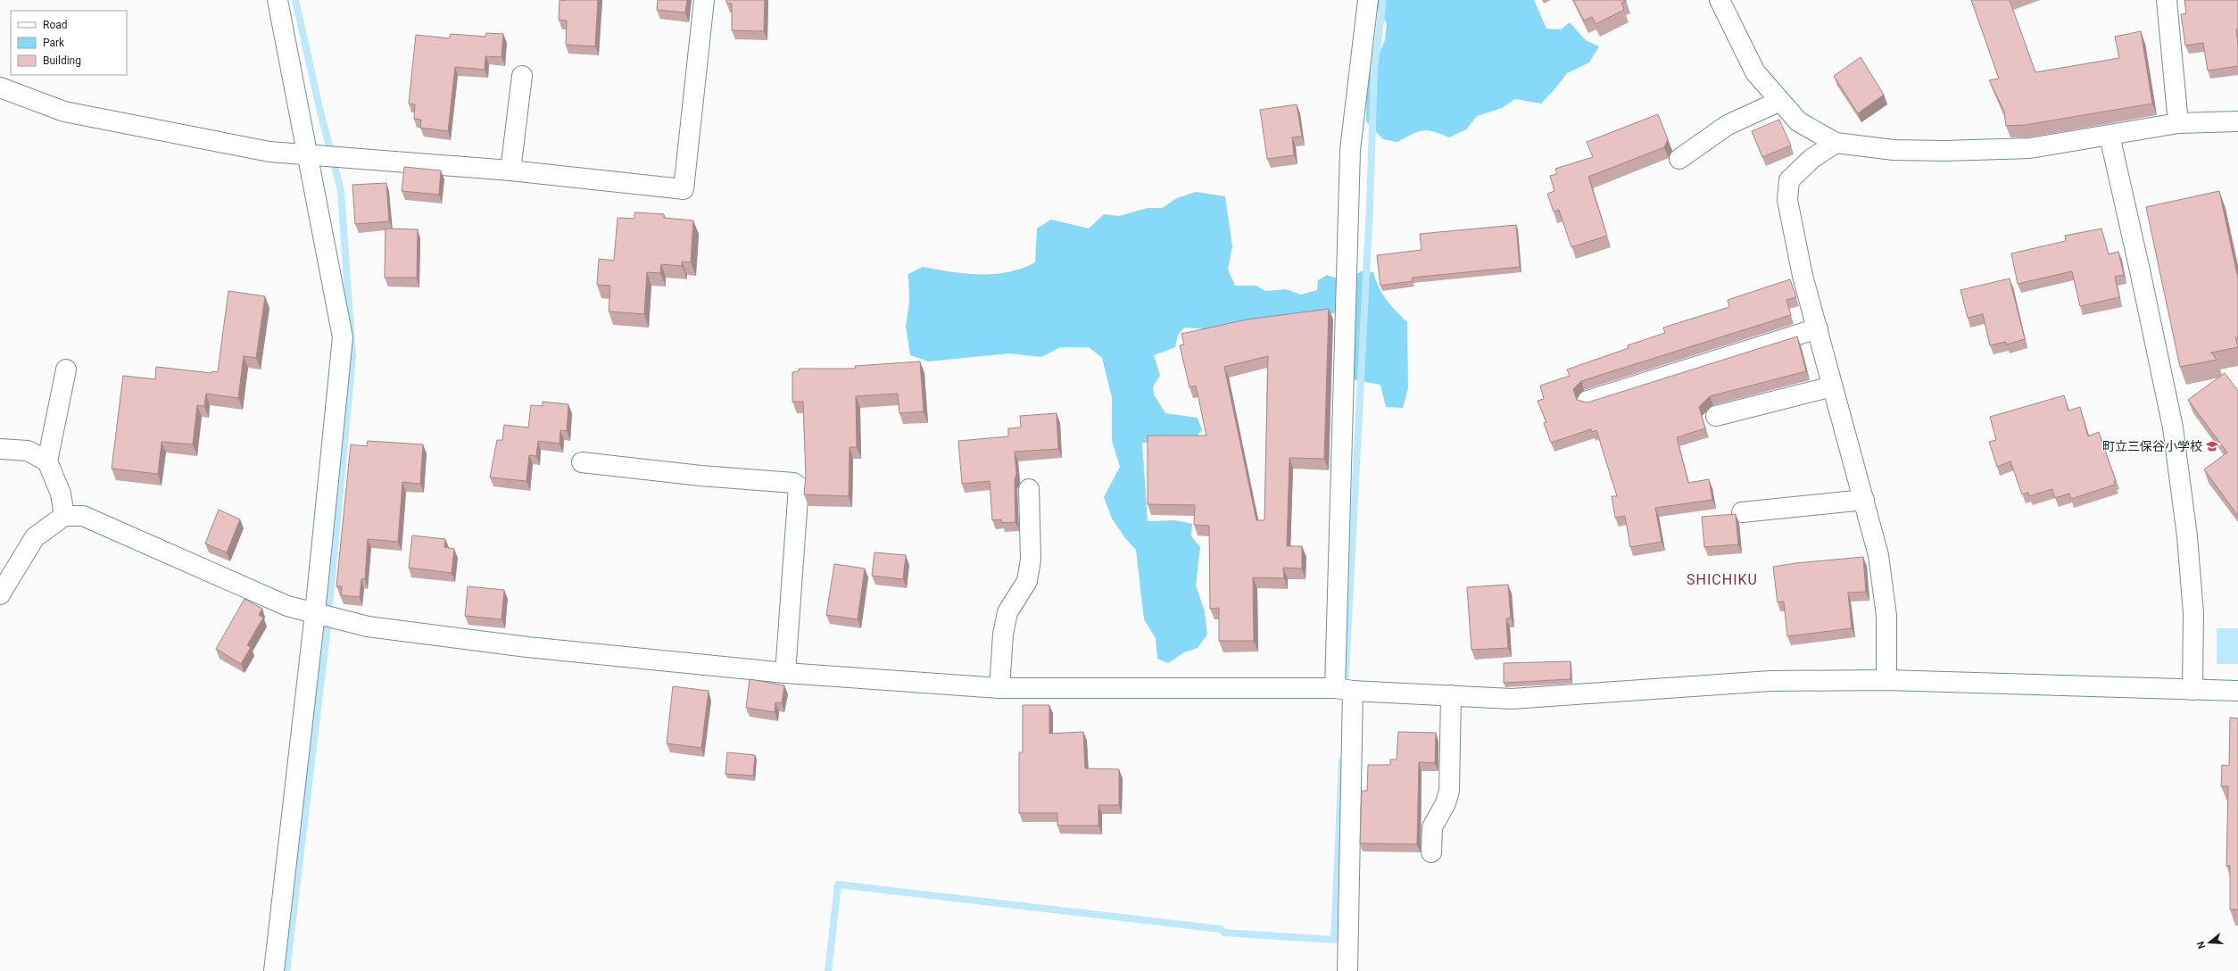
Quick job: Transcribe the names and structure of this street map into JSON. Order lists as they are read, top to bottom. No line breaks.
{"districts":["SHICHIKU"],"places":{"school or university":["町立三保谷小学校"]},"legend":["Road","Park","Building"],"north":"left"}
